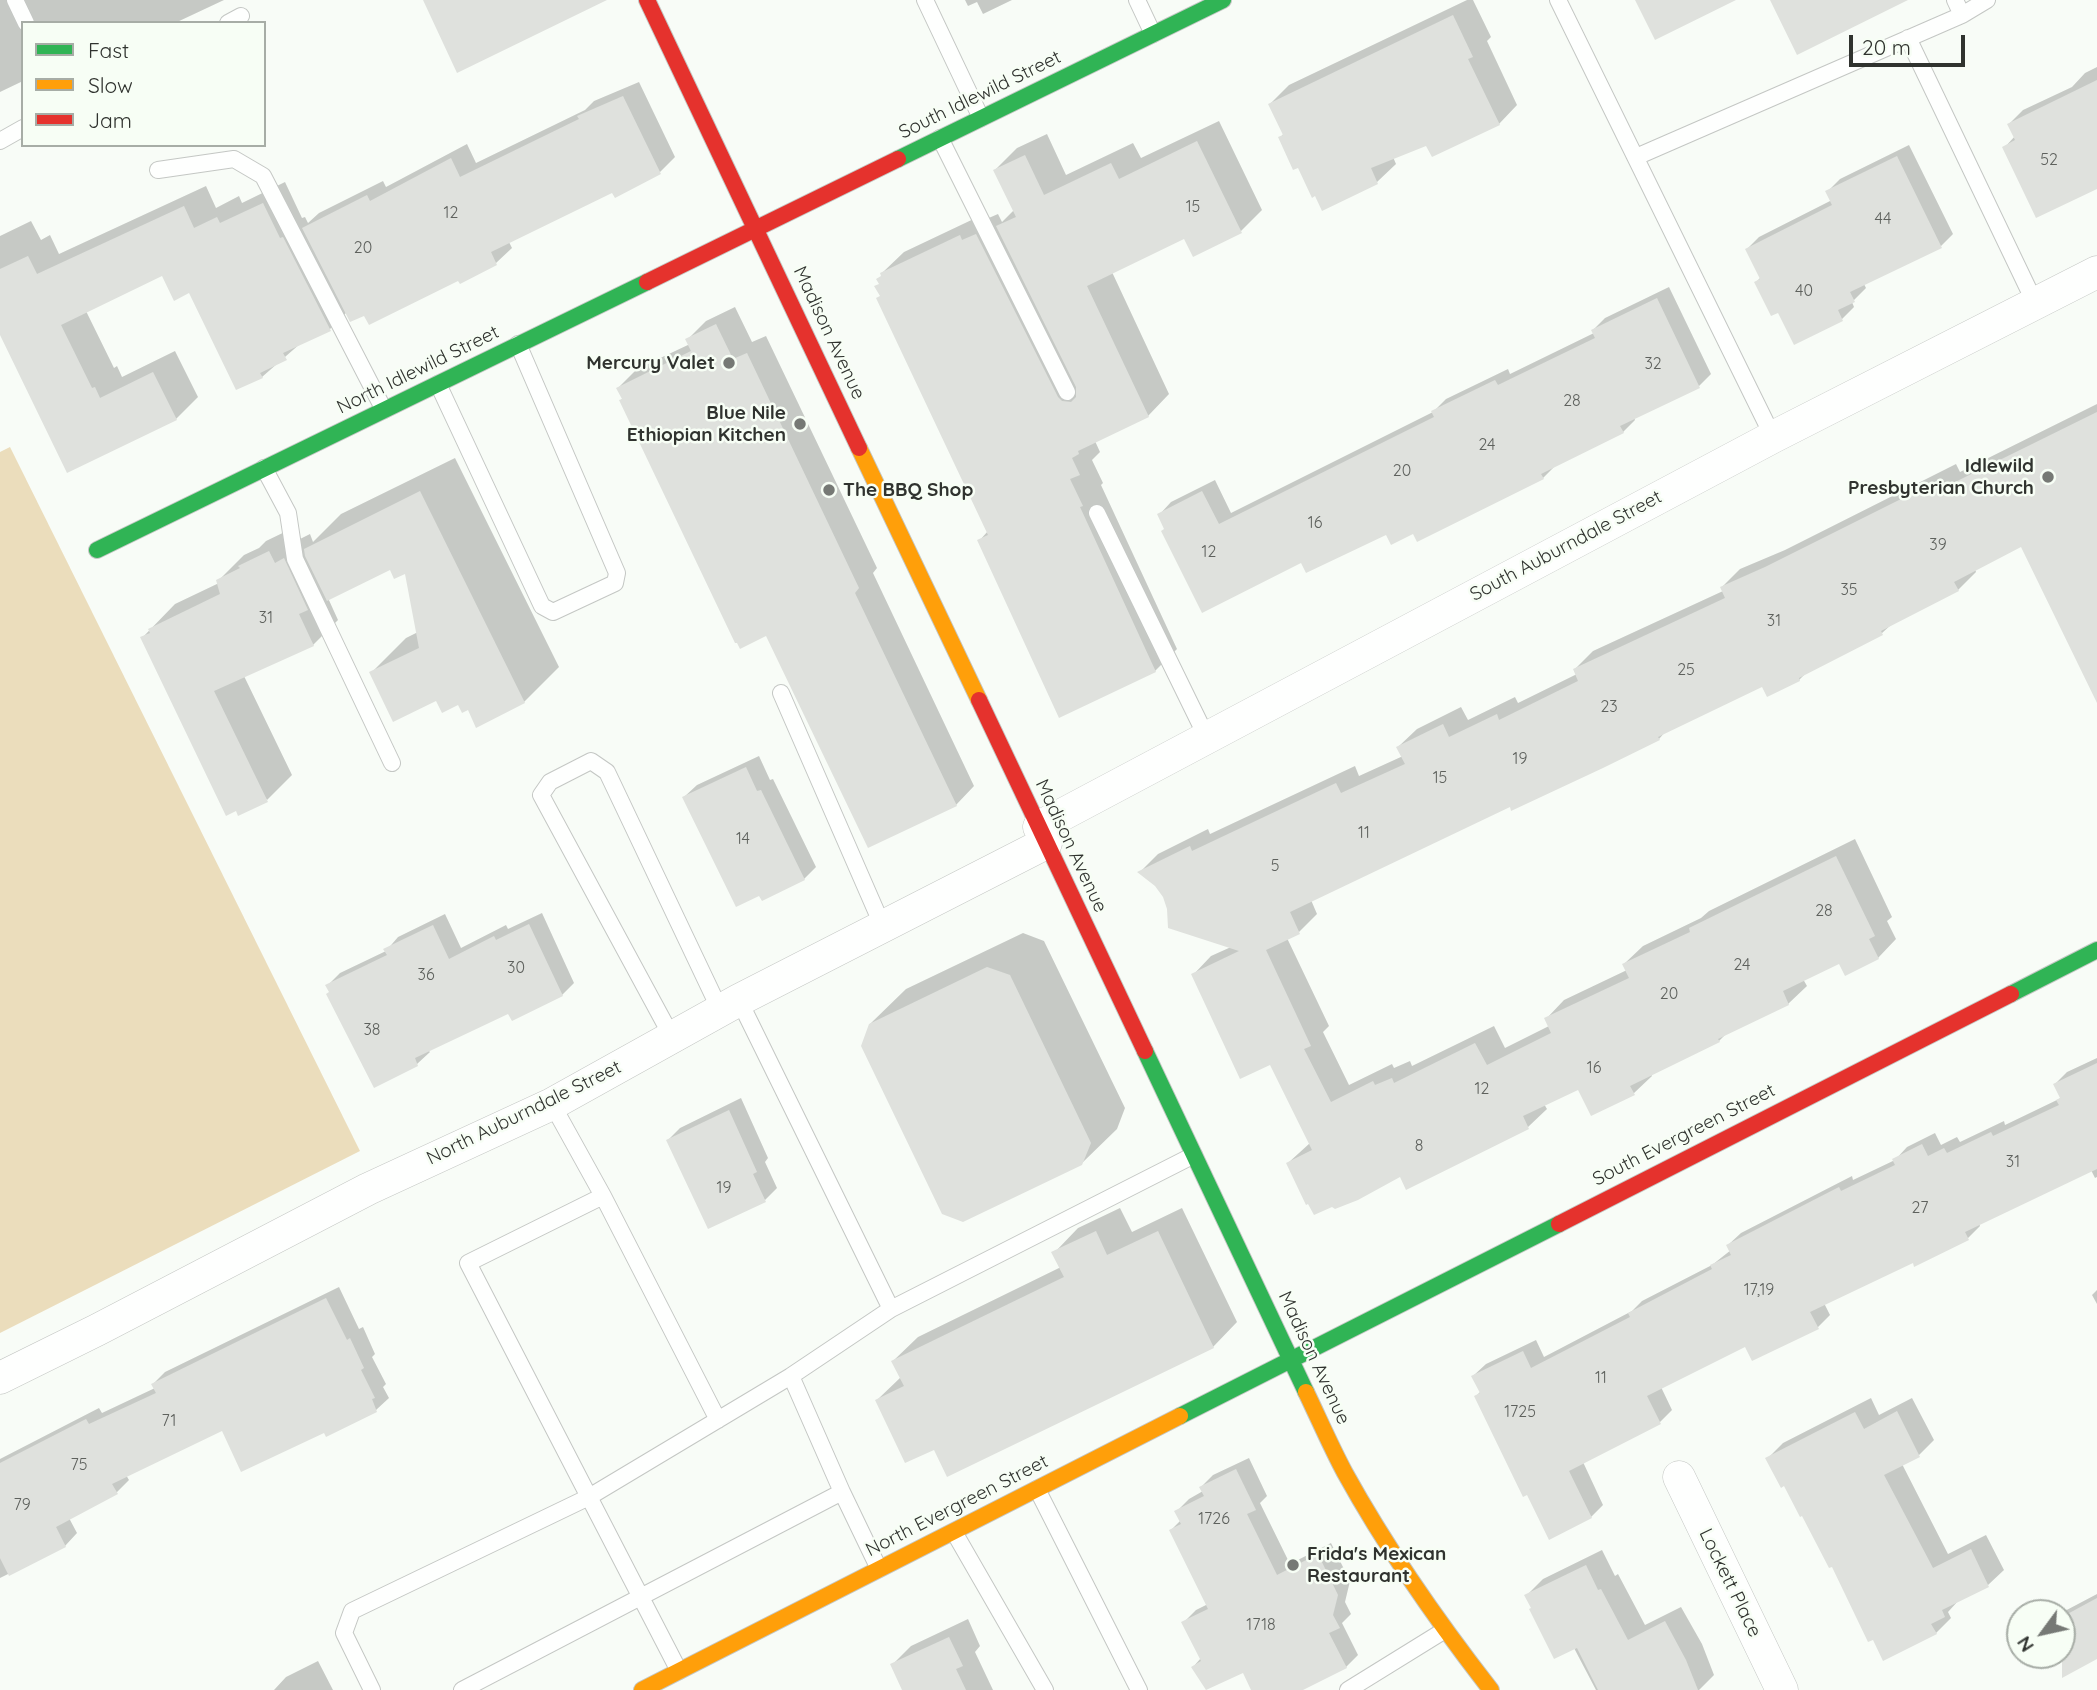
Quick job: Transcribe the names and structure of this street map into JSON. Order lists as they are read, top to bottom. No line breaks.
{"streets":{"street":["South Idlewild Street","Madison Avenue","North Idlewild Street","South Auburndale Street","North Auburndale Street","South Evergreen Street","North Evergreen Street","Lockett Place"]},"crossings":[["South Idlewild Street","Madison Avenue"],["South Idlewild Street","North Idlewild Street"],["Madison Avenue","North Idlewild Street"],["Madison Avenue","South Auburndale Street"],["Madison Avenue","North Auburndale Street"],["Madison Avenue","South Evergreen Street"],["Madison Avenue","North Evergreen Street"],["South Auburndale Street","North Auburndale Street"],["South Evergreen Street","North Evergreen Street"]],"places":["Mercury Valet","Blue Nile Ethiopian Kitchen","Idlewild Presbyterian Church","The BBQ Shop","Frida's Mexican Restaurant"],"house_numbers":["52","15","12","44","20","40","32","28","24","20","16","39","12","35","31","31","25","23","19","15","11","14","5","28","24","30","36","20","38","16","12","8","31","19","27","17,19","11","1725","71","75","79","1726","1718"],"legend":["Fast","Slow","Jam"],"scale_bar":"20 m","north":"bottom left"}
